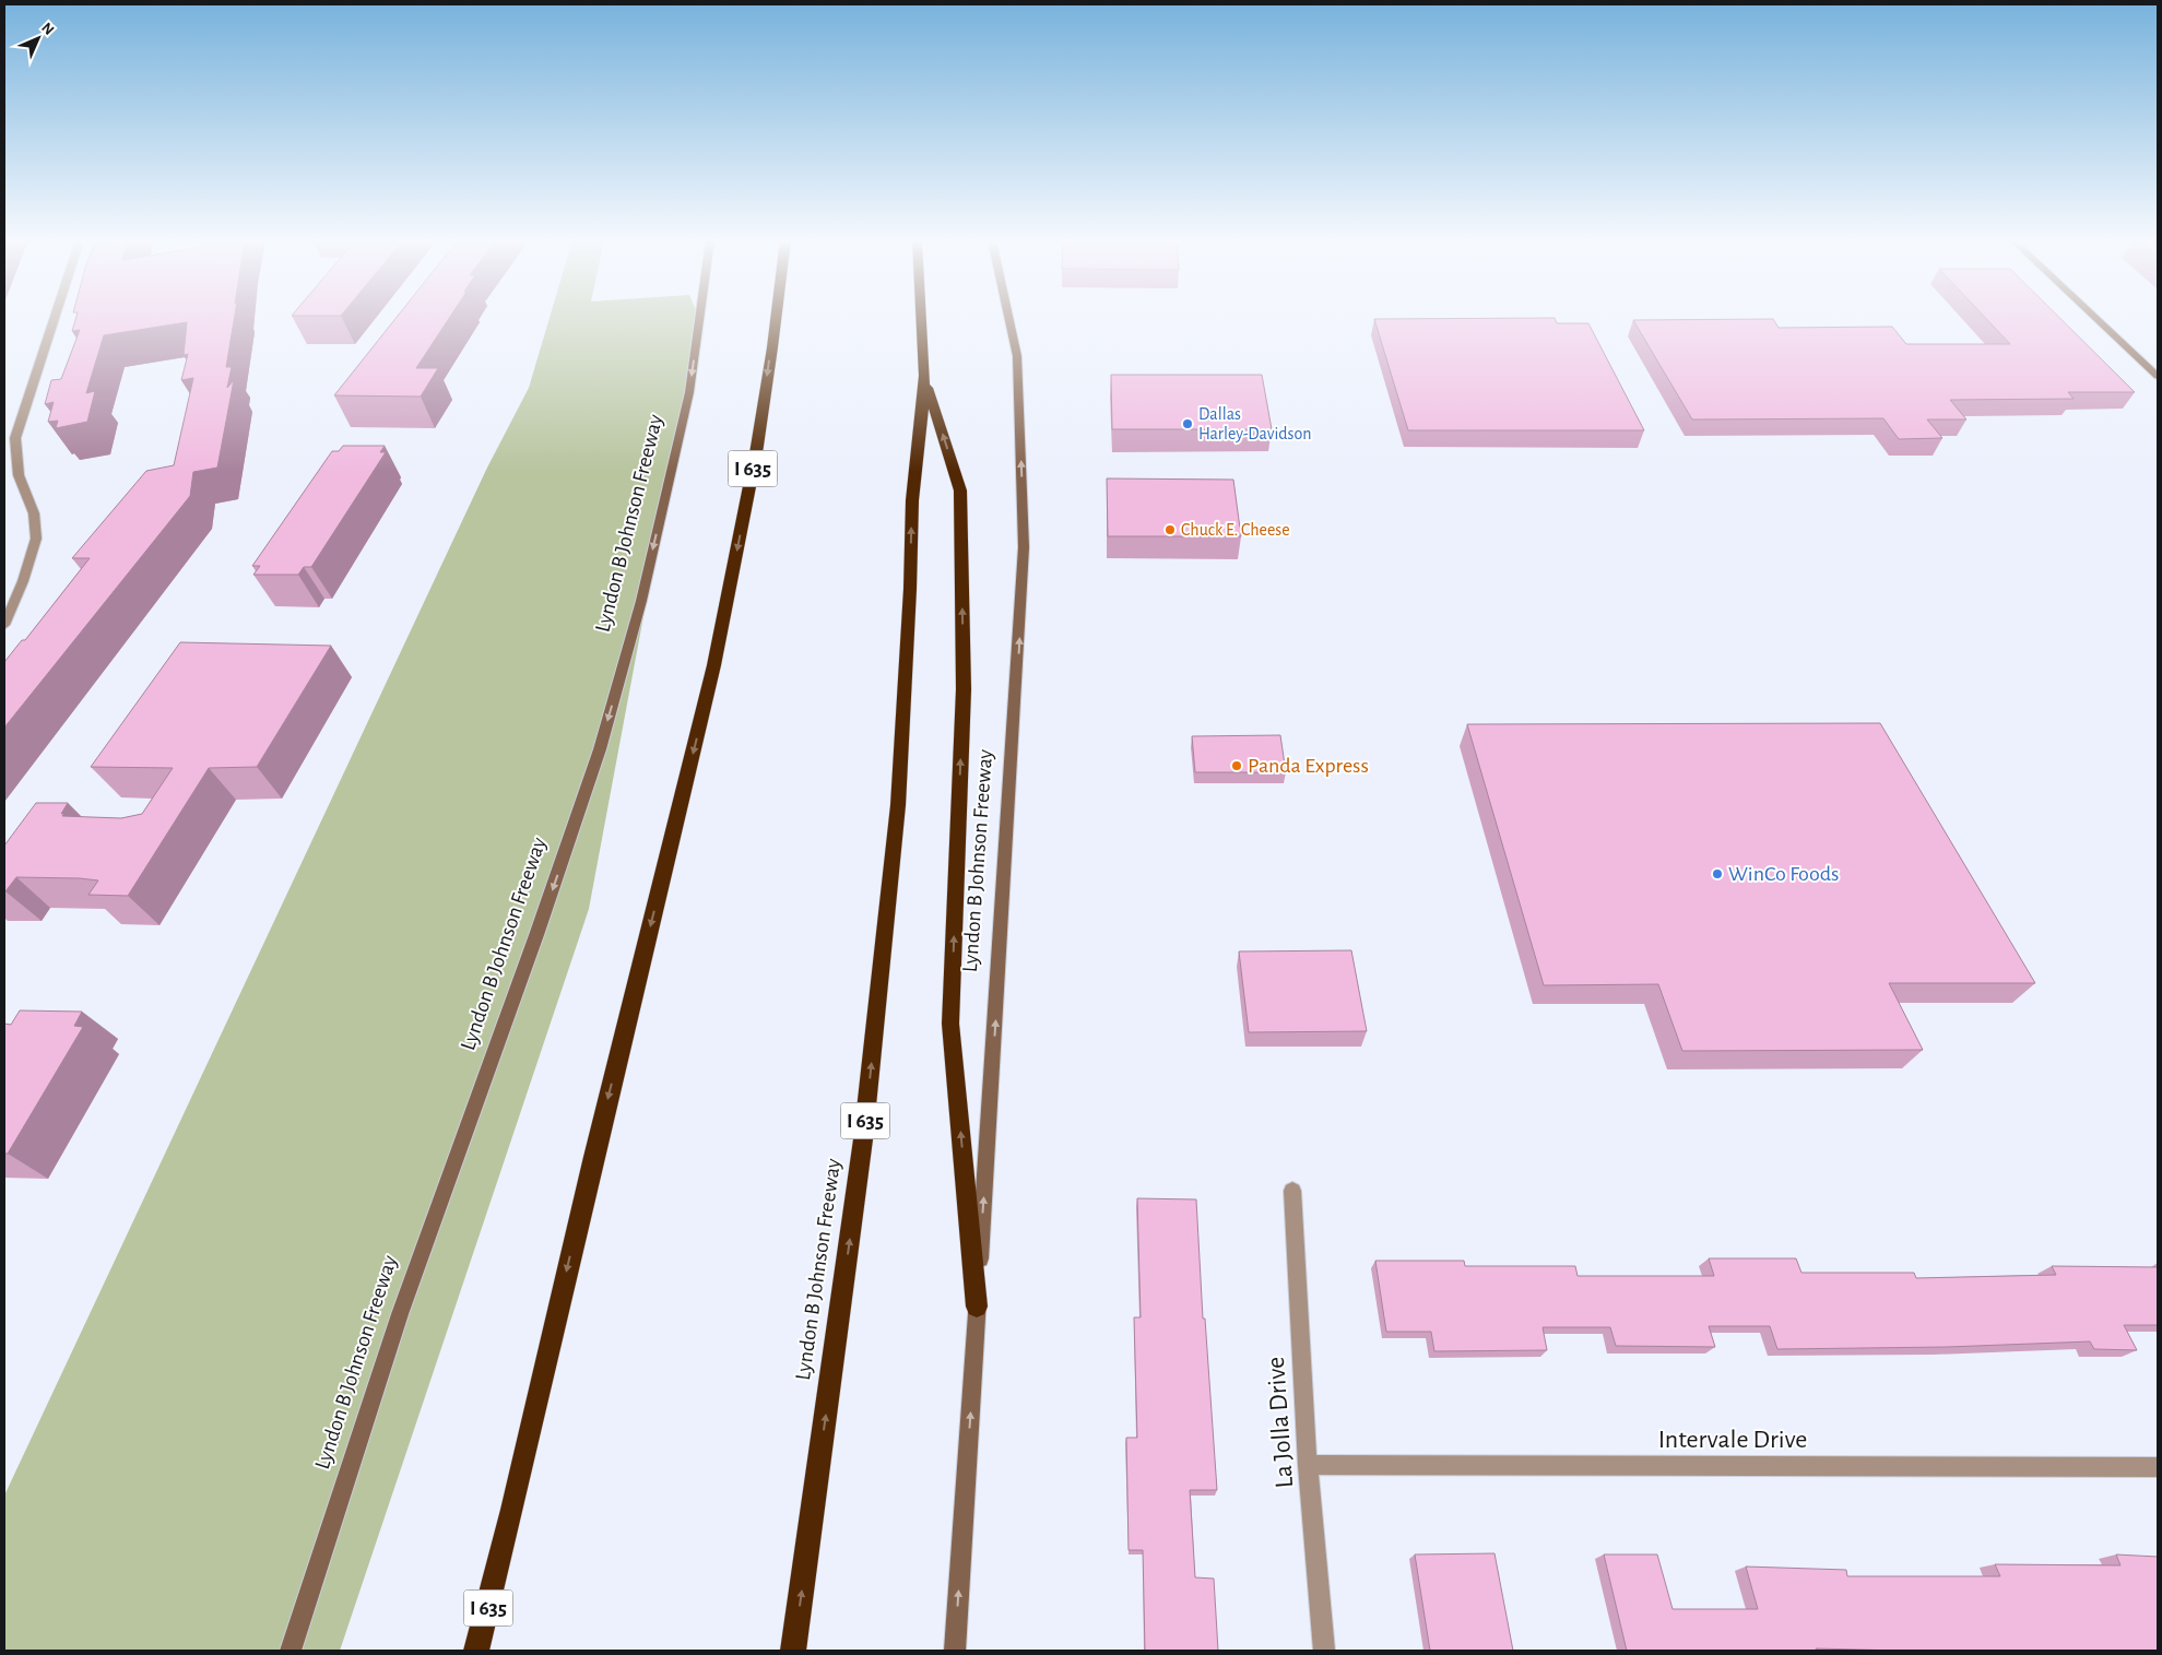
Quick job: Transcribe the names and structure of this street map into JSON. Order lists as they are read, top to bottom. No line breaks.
{"streets":{"highway":["I 635","Lyndon B Johnson Freeway"],"street":["La Jolla Drive","Intervale Drive"]},"crossings":[["La Jolla Drive","Intervale Drive"]],"places":["Dallas Harley-Davidson","Chuck E. Cheese","Panda Express","WinCo Foods"],"north":"top right"}
